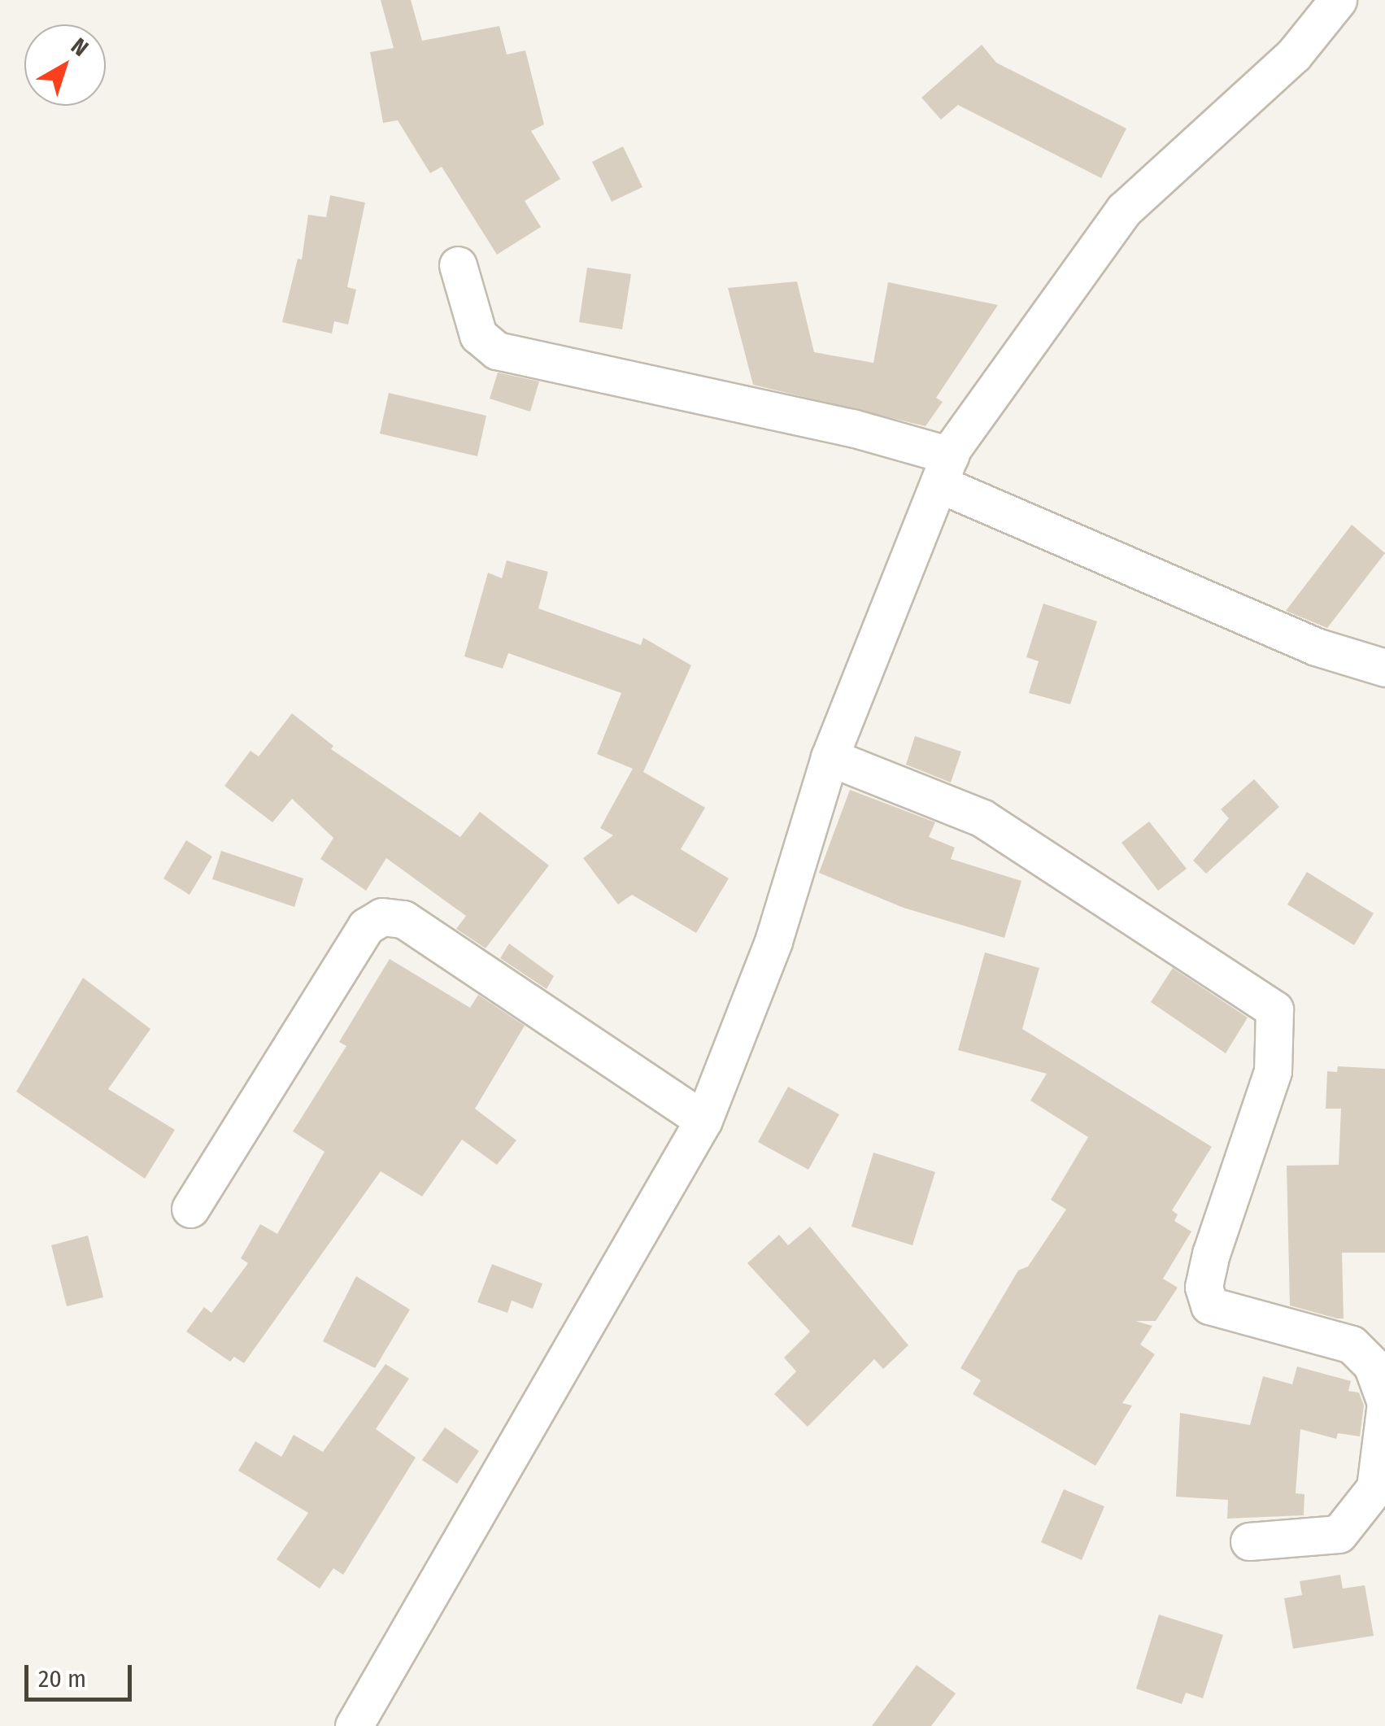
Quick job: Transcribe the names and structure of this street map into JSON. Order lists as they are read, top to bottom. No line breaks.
{"scale_bar":"20 m","north":"top right"}
